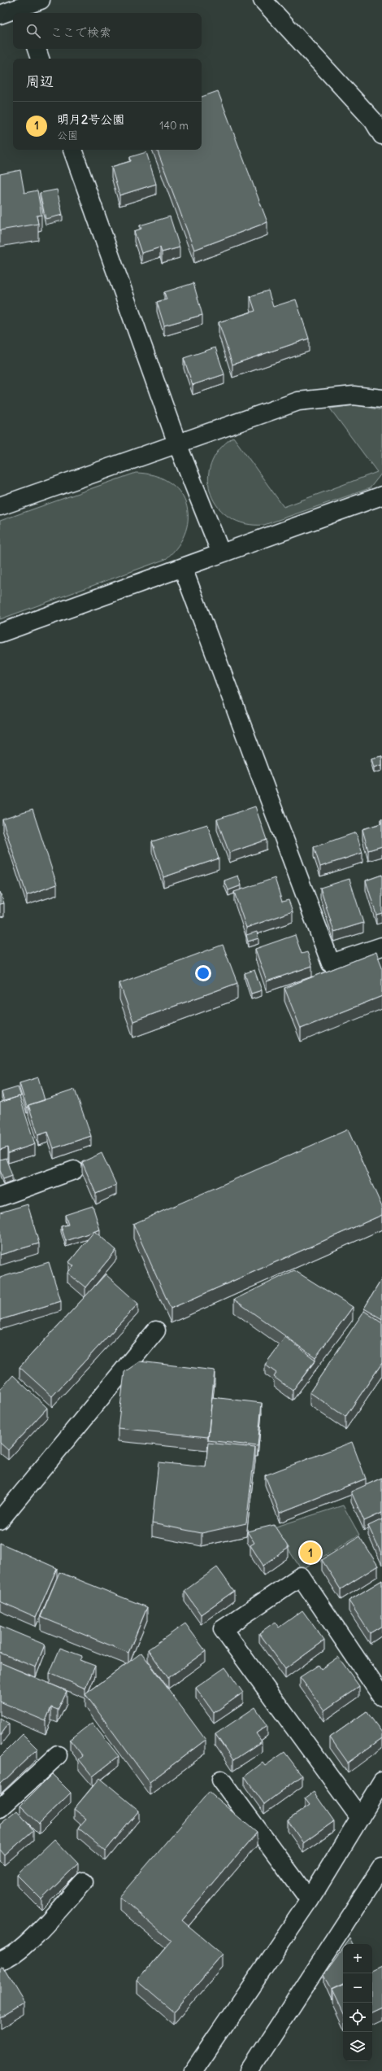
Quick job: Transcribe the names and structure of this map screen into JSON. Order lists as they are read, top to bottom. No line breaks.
{"page":{"search":"ここで検索","heading":"周辺","list":[{"mark":"1","name":"明月2号公園","note":"公園","value":"140 m"}],"pins":"1","map_buttons":["+","−"]}}
